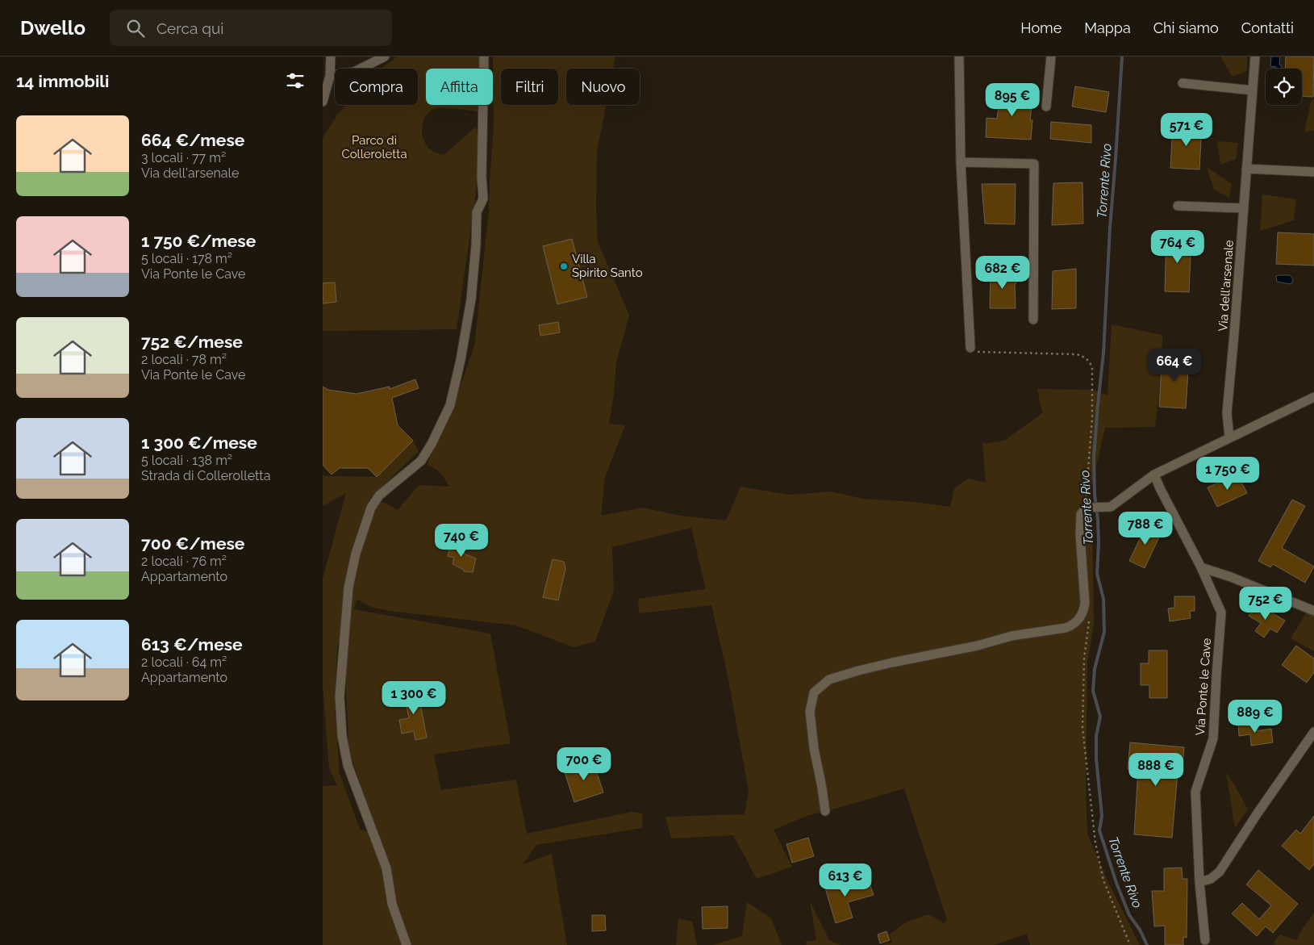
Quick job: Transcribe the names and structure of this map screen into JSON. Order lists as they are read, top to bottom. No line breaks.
{"streets":{"street":["Via dell'arsenale","Via Ponte le Cave"]},"water":["Torrente Rivo"],"parks":["Parco di Colleroletta"],"places":["Villa Spirito Santo"],"page":{"header":"Dwello","search":"Cerca qui","nav":["Home","Mappa","Chi siamo","Contatti"],"heading":"14 immobili","chip":["Compra","Affitta","Filtri","Nuovo"],"price":["895 €","571 €","764 €","682 €","664 €","1 750 €","788 €","740 €","752 €","1 300 €","889 €","700 €","888 €","613 €"],"list":[{"name":"664 €/mese","note":"3 locali · 77 m² · Via dell'arsenale"},{"name":"1 750 €/mese","note":"5 locali · 178 m² · Via Ponte le Cave"},{"name":"752 €/mese","note":"2 locali · 78 m² · Via Ponte le Cave"},{"name":"1 300 €/mese","note":"5 locali · 138 m² · Strada di Collerolletta"},{"name":"700 €/mese","note":"2 locali · 76 m² · Appartamento"},{"name":"613 €/mese","note":"2 locali · 64 m² · Appartamento"}]}}
